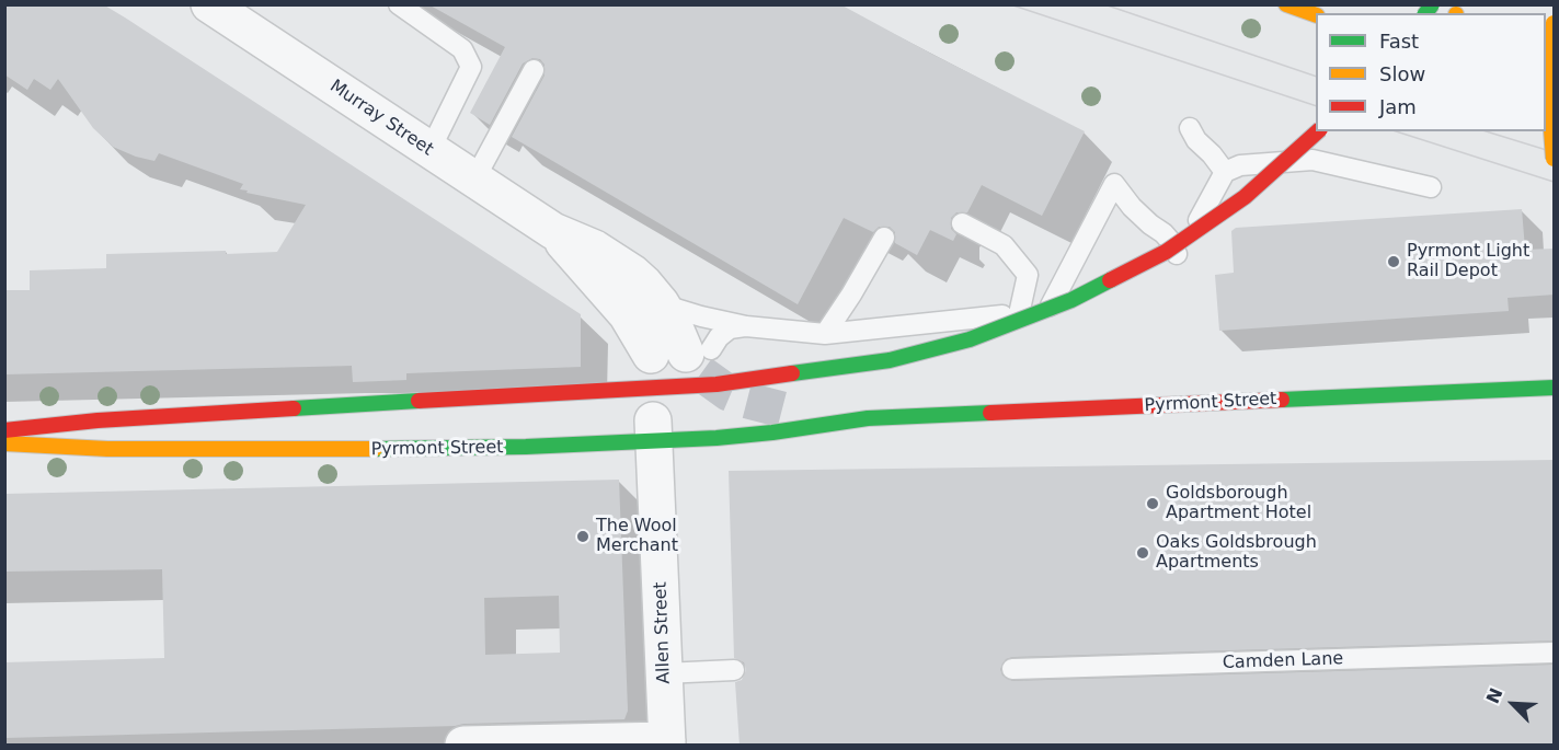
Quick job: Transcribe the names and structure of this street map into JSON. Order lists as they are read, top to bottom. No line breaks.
{"streets":{"main road":["Pyrmont Street"],"street":["Murray Street","Allen Street"],"lane":["Camden Lane"]},"crossings":[["Pyrmont Street","Allen Street"]],"places":["Pyrmont Light Rail Depot","Goldsborough Apartment Hotel","The Wool Merchant","Oaks Goldsbrough Apartments"],"legend":["Fast","Slow","Jam"],"north":"top left"}
